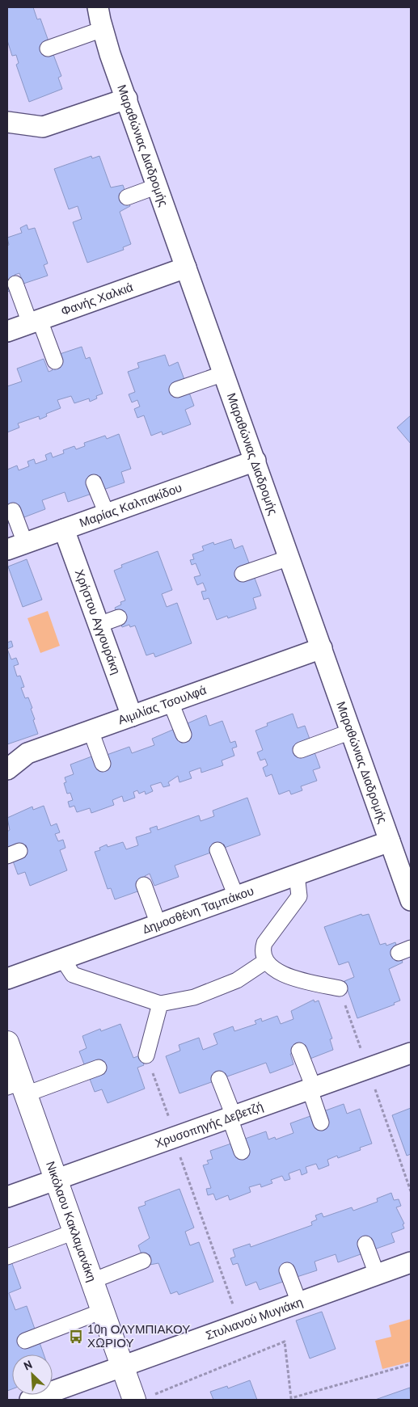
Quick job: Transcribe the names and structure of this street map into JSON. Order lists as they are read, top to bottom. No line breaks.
{"streets":{"street":["Μαραθώνιας Διαδρομής","Φανής Χαλκιά","Μαρίας Καλπακίδου","Χρήστου Αγγουράκη","Αιμιλίας Τσουλφά","Δημοσθένη Ταμπάκου","Χρυσοπηγής Δεβετζή","Νικόλαου Κακλαμανάκη","Στυλιανού Μυγιάκη"]},"crossings":[["Μαραθώνιας Διαδρομής","Φανής Χαλκιά"],["Μαραθώνιας Διαδρομής","Μαρίας Καλπακίδου"],["Μαραθώνιας Διαδρομής","Αιμιλίας Τσουλφά"],["Μαραθώνιας Διαδρομής","Δημοσθένη Ταμπάκου"],["Μαρίας Καλπακίδου","Χρήστου Αγγουράκη"],["Χρήστου Αγγουράκη","Αιμιλίας Τσουλφά"],["Χρυσοπηγής Δεβετζή","Νικόλαου Κακλαμανάκη"],["Νικόλαου Κακλαμανάκη","Στυλιανού Μυγιάκη"]],"places":{"bus stop":["10η ΟΛΥΜΠΙΑΚΟΥ ΧΩΡΙΟΥ"]},"north":"top left"}
